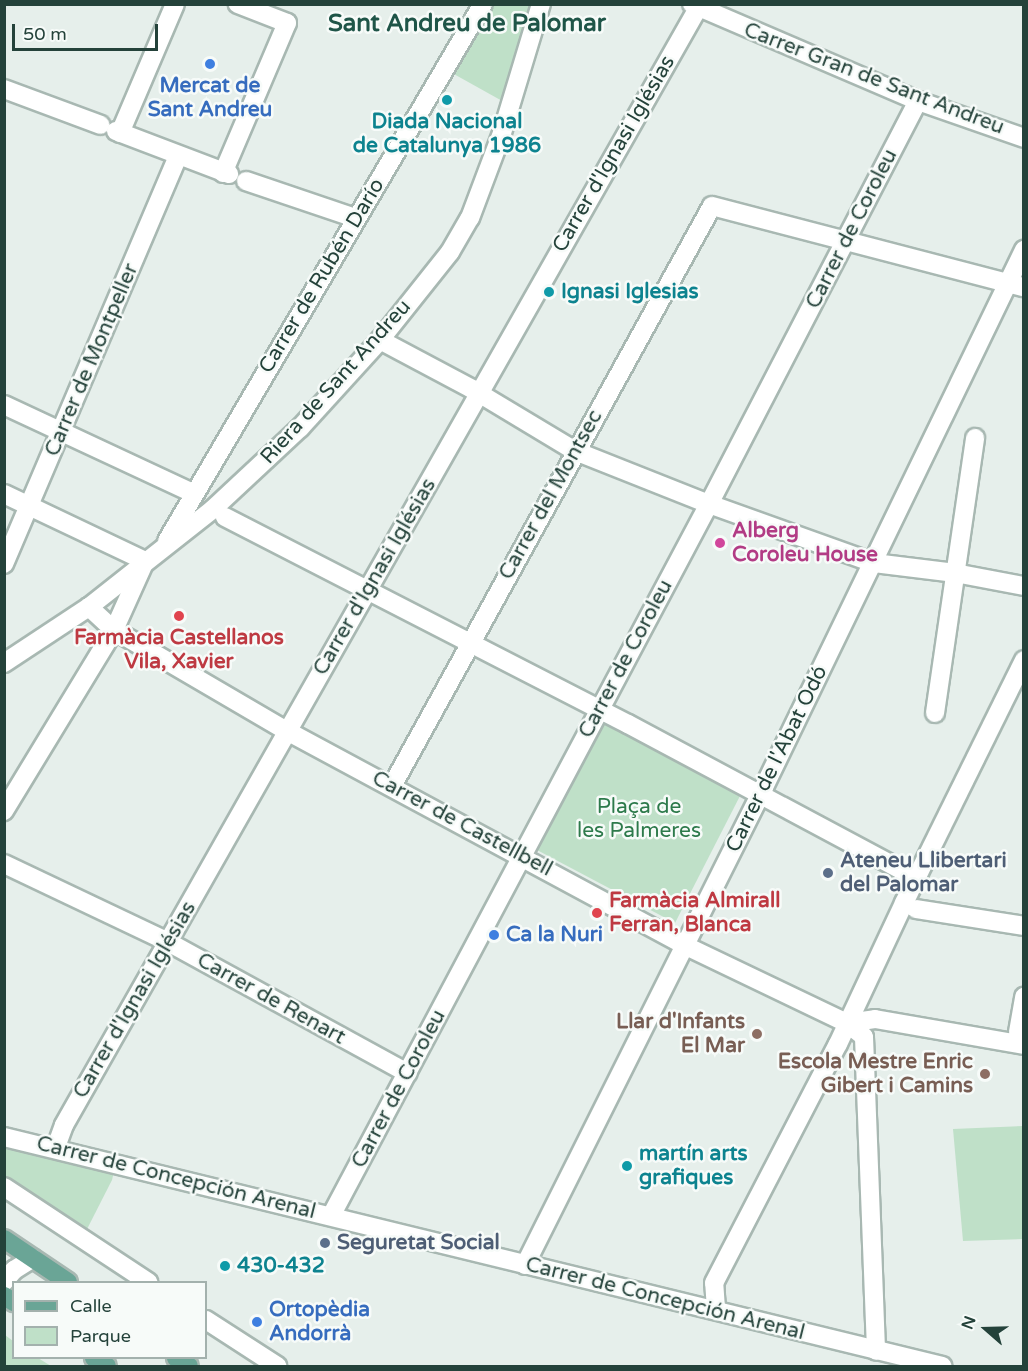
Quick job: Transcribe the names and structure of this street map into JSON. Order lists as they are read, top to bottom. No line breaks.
{"streets":{"street":["Carrer Gran de Sant Andreu","Carrer d'Ignasi Iglésias","Carrer de Coroleu","Carrer de Rubén Darío","Carrer de Montpeller","Riera de Sant Andreu","Carrer del Montsec","Carrer de l'Abat Odó","Carrer de Castellbell","Carrer de Renart","Carrer de Concepción Arenal"]},"crossings":[["Carrer Gran de Sant Andreu","Carrer d'Ignasi Iglésias"],["Carrer Gran de Sant Andreu","Carrer de Coroleu"],["Carrer d'Ignasi Iglésias","Carrer de Castellbell"],["Carrer d'Ignasi Iglésias","Carrer de Renart"],["Carrer d'Ignasi Iglésias","Carrer de Concepción Arenal"],["Carrer de Coroleu","Carrer del Montsec"],["Carrer de Coroleu","Carrer de Castellbell"],["Carrer de Coroleu","Carrer de Renart"],["Carrer de Coroleu","Carrer de Concepción Arenal"],["Carrer de Rubén Darío","Riera de Sant Andreu"],["Riera de Sant Andreu","Carrer de Castellbell"],["Carrer del Montsec","Carrer de Castellbell"],["Carrer de l'Abat Odó","Carrer de Castellbell"],["Carrer de l'Abat Odó","Carrer de Concepción Arenal"]],"districts":["Sant Andreu de Palomar"],"parks":["Plaça de les Palmeres"],"places":["Mercat de Sant Andreu","Diada Nacional de Catalunya 1986","Ignasi Iglesias","Alberg Coroleu House","Farmàcia Castellanos Vila, Xavier","Ateneu Llibertari del Palomar","Farmàcia Almirall Ferran, Blanca","Ca la Nuri","Llar d'Infants El Mar","Escola Mestre Enric Gibert i Camins","martín arts grafiques","Seguretat Social","430-432","Ortopèdia Andorrà"],"legend":["Calle","Parque"],"scale_bar":"50 m","north":"left"}
